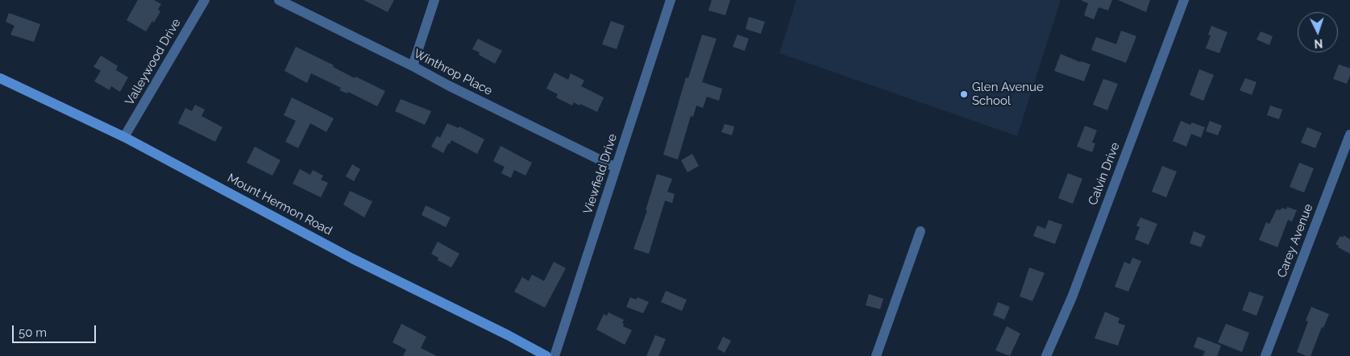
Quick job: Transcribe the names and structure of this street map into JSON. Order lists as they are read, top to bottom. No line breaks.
{"streets":{"main road":["Mount Hermon Road"],"street":["Valleywood Drive","Winthrop Place","Viewfield Drive","Calvin Drive","Carey Avenue"]},"crossings":[["Valleywood Drive","Mount Hermon Road"],["Winthrop Place","Viewfield Drive"]],"places":["Glen Avenue School"],"scale_bar":"50 m","north":"bottom"}
